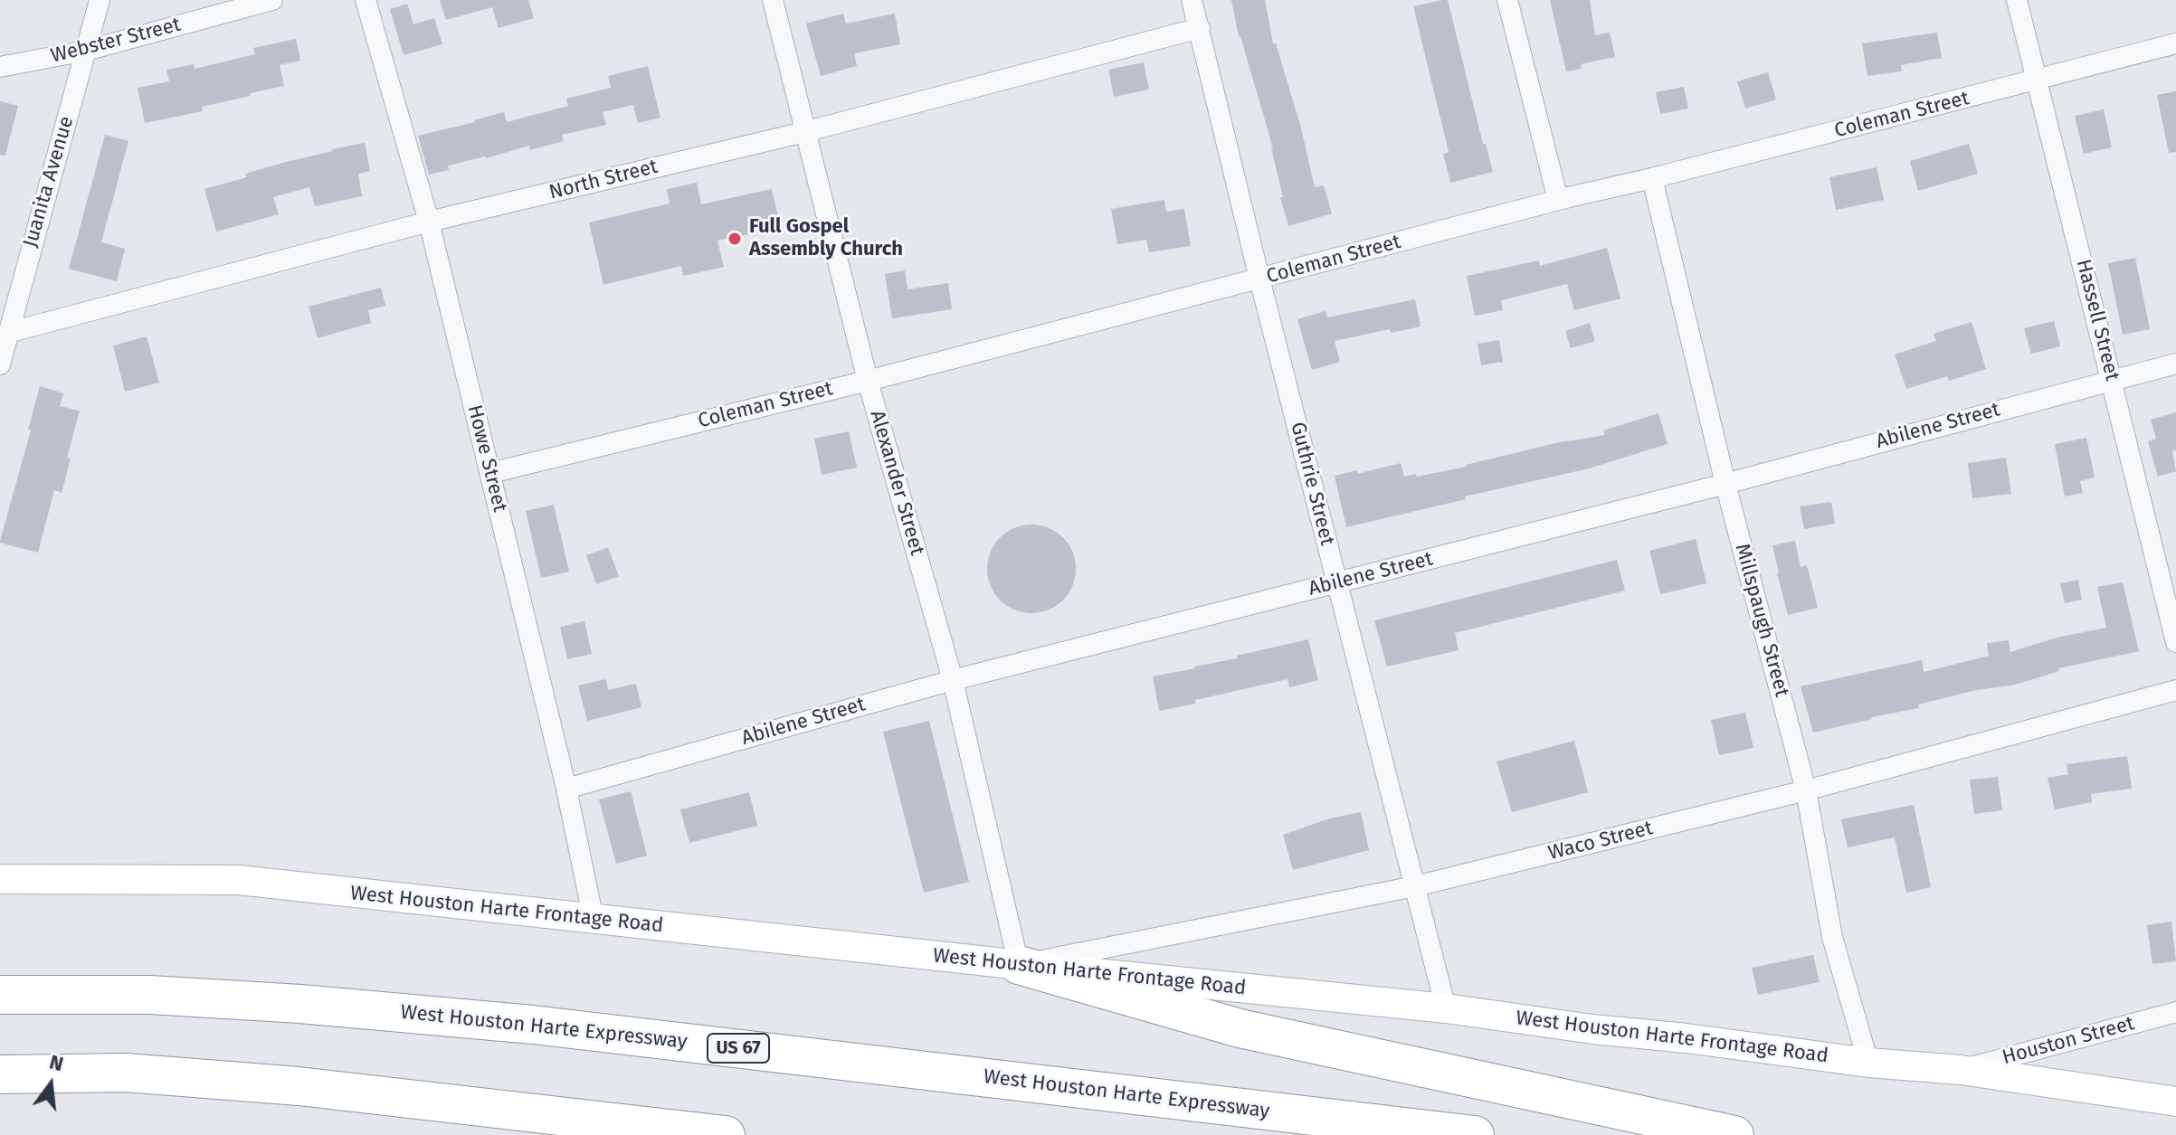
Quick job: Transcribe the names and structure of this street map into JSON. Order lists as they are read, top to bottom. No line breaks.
{"streets":{"highway":["West Houston Harte Expressway","US 67"],"main road":["West Houston Harte Frontage Road"],"street":["Webster Street","Coleman Street","North Street","Juanita Avenue","Hassell Street","Abilene Street","Howe Street","Alexander Street","Guthrie Street","Millspaugh Street","Waco Street","Houston Street"]},"crossings":[["Webster Street","Juanita Avenue"],["Coleman Street","Hassell Street"],["Coleman Street","Howe Street"],["Coleman Street","Alexander Street"],["Coleman Street","Guthrie Street"],["Coleman Street","Millspaugh Street"],["North Street","Juanita Avenue"],["North Street","Howe Street"],["North Street","Alexander Street"],["North Street","Guthrie Street"],["Hassell Street","Abilene Street"],["Abilene Street","Howe Street"],["Abilene Street","Alexander Street"],["Abilene Street","Guthrie Street"],["Abilene Street","Millspaugh Street"],["Howe Street","West Houston Harte Frontage Road"],["Alexander Street","Waco Street"],["Alexander Street","West Houston Harte Frontage Road"],["Guthrie Street","Waco Street"],["Guthrie Street","West Houston Harte Frontage Road"],["Millspaugh Street","Waco Street"],["Millspaugh Street","West Houston Harte Frontage Road"],["Waco Street","West Houston Harte Frontage Road"],["West Houston Harte Frontage Road","Houston Street"]],"places":["Full Gospel Assembly Church"],"north":"top"}
